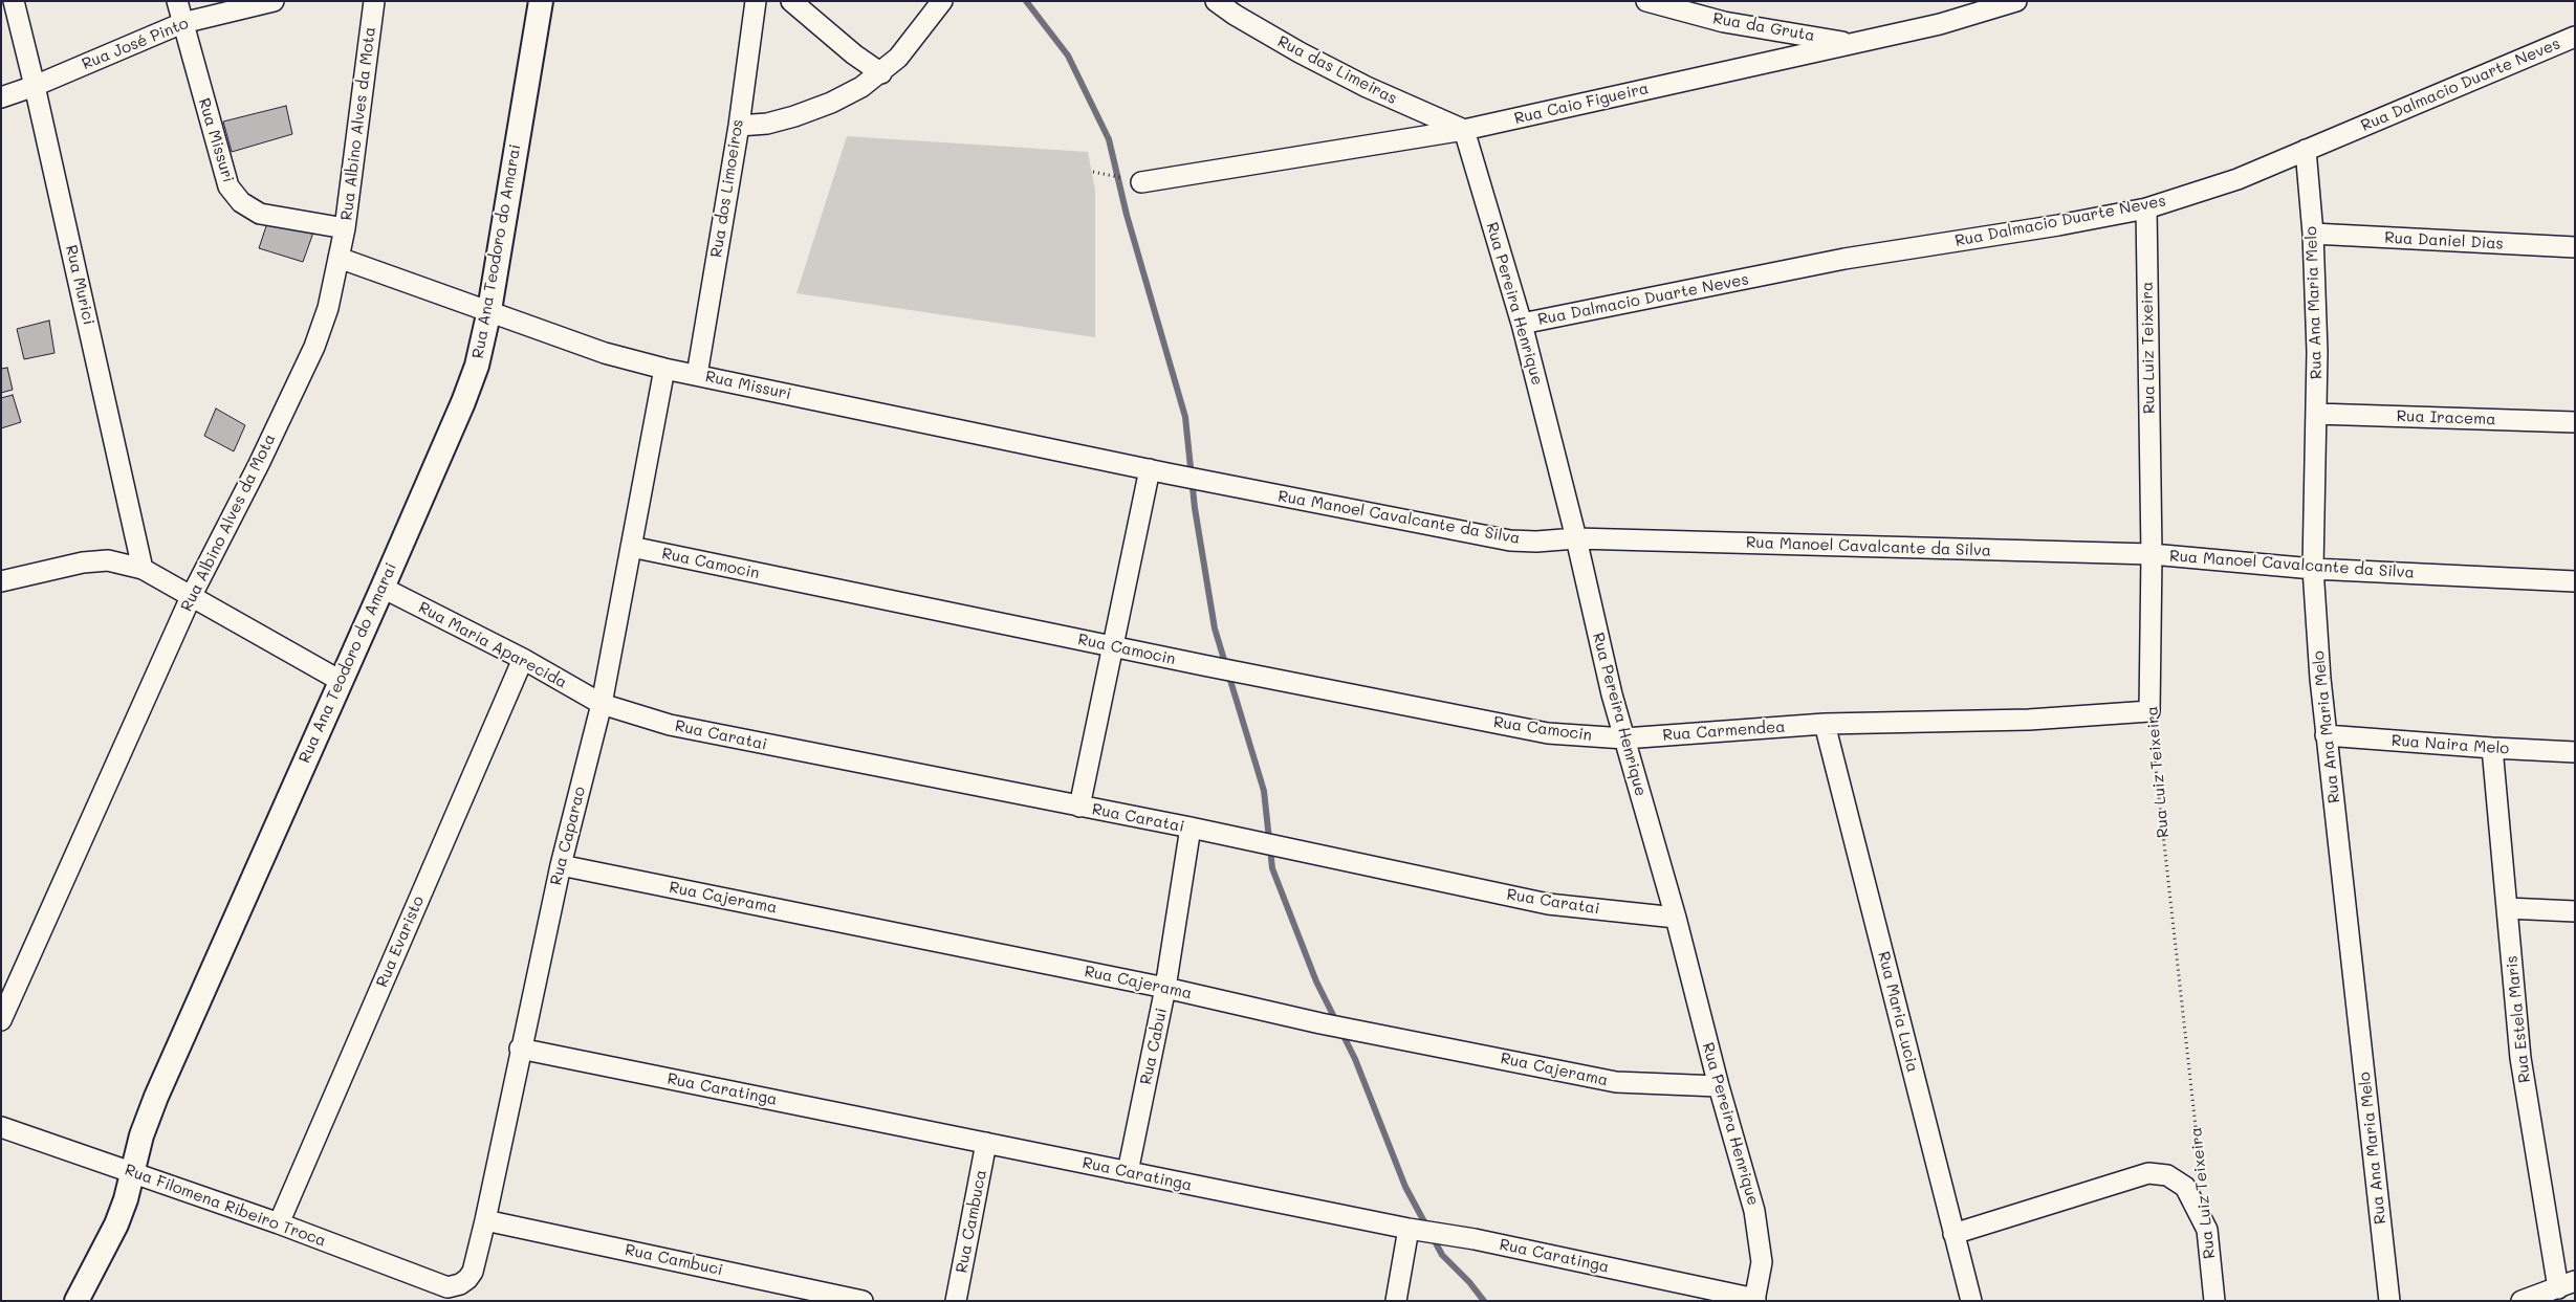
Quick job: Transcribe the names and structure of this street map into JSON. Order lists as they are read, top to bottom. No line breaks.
{"streets":{"street":["Rua da Gruta","Rua José Pinto","Rua das Limeiras","Rua Dalmacio Duarte Neves","Rua Caio Figueira","Rua Albino Alves da Mota","Rua Missuri","Rua dos Limoeiros","Rua Daniel Dias","Rua Ana Teodoro do Amarai","Rua Murici","Rua Ana Maria Melo","Rua Pereira Henrique","Rua Luiz Teixeira","Rua Iracema","Rua Manoel Cavalcante da Silva","Rua Camocin","Rua Maria Aparecida","Rua Carmendea","Rua Caratai","Rua Naira Melo","Rua Caparao","Rua Cajerama","Rua Evaristo","Rua Maria Lucia","Rua Estela Maris","Rua Cabui","Rua Caratinga","Rua Filomena Ribeiro Troca","Rua Cambuca","Rua Cambuci"]},"crossings":[["Rua da Gruta","Rua Caio Figueira"],["Rua José Pinto","Rua Missuri"],["Rua José Pinto","Rua Murici"],["Rua das Limeiras","Rua Caio Figueira"],["Rua das Limeiras","Rua Pereira Henrique"],["Rua Dalmacio Duarte Neves","Rua Ana Maria Melo"],["Rua Dalmacio Duarte Neves","Rua Pereira Henrique"],["Rua Dalmacio Duarte Neves","Rua Luiz Teixeira"],["Rua Caio Figueira","Rua Pereira Henrique"],["Rua Albino Alves da Mota","Rua Missuri"],["Rua Missuri","Rua dos Limoeiros"],["Rua Missuri","Rua Ana Teodoro do Amarai"],["Rua Missuri","Rua Manoel Cavalcante da Silva"],["Rua Missuri","Rua Caparao"],["Rua Daniel Dias","Rua Ana Maria Melo"],["Rua Ana Teodoro do Amarai","Rua Maria Aparecida"],["Rua Ana Teodoro do Amarai","Rua Filomena Ribeiro Troca"],["Rua Ana Maria Melo","Rua Iracema"],["Rua Ana Maria Melo","Rua Manoel Cavalcante da Silva"],["Rua Ana Maria Melo","Rua Naira Melo"],["Rua Pereira Henrique","Rua Manoel Cavalcante da Silva"],["Rua Pereira Henrique","Rua Camocin"],["Rua Pereira Henrique","Rua Carmendea"],["Rua Pereira Henrique","Rua Caratai"],["Rua Pereira Henrique","Rua Cajerama"],["Rua Pereira Henrique","Rua Caratinga"],["Rua Luiz Teixeira","Rua Manoel Cavalcante da Silva"],["Rua Luiz Teixeira","Rua Carmendea"],["Rua Luiz Teixeira","Rua Maria Lucia"],["Rua Camocin","Rua Carmendea"],["Rua Camocin","Rua Caparao"],["Rua Maria Aparecida","Rua Caratai"],["Rua Maria Aparecida","Rua Caparao"],["Rua Maria Aparecida","Rua Evaristo"],["Rua Carmendea","Rua Maria Lucia"],["Rua Caratai","Rua Caparao"],["Rua Caratai","Rua Cabui"],["Rua Naira Melo","Rua Estela Maris"],["Rua Caparao","Rua Cajerama"],["Rua Caparao","Rua Caratinga"],["Rua Caparao","Rua Filomena Ribeiro Troca"],["Rua Caparao","Rua Cambuci"],["Rua Cajerama","Rua Cabui"],["Rua Evaristo","Rua Filomena Ribeiro Troca"],["Rua Cabui","Rua Caratinga"],["Rua Caratinga","Rua Cambuca"]]}
